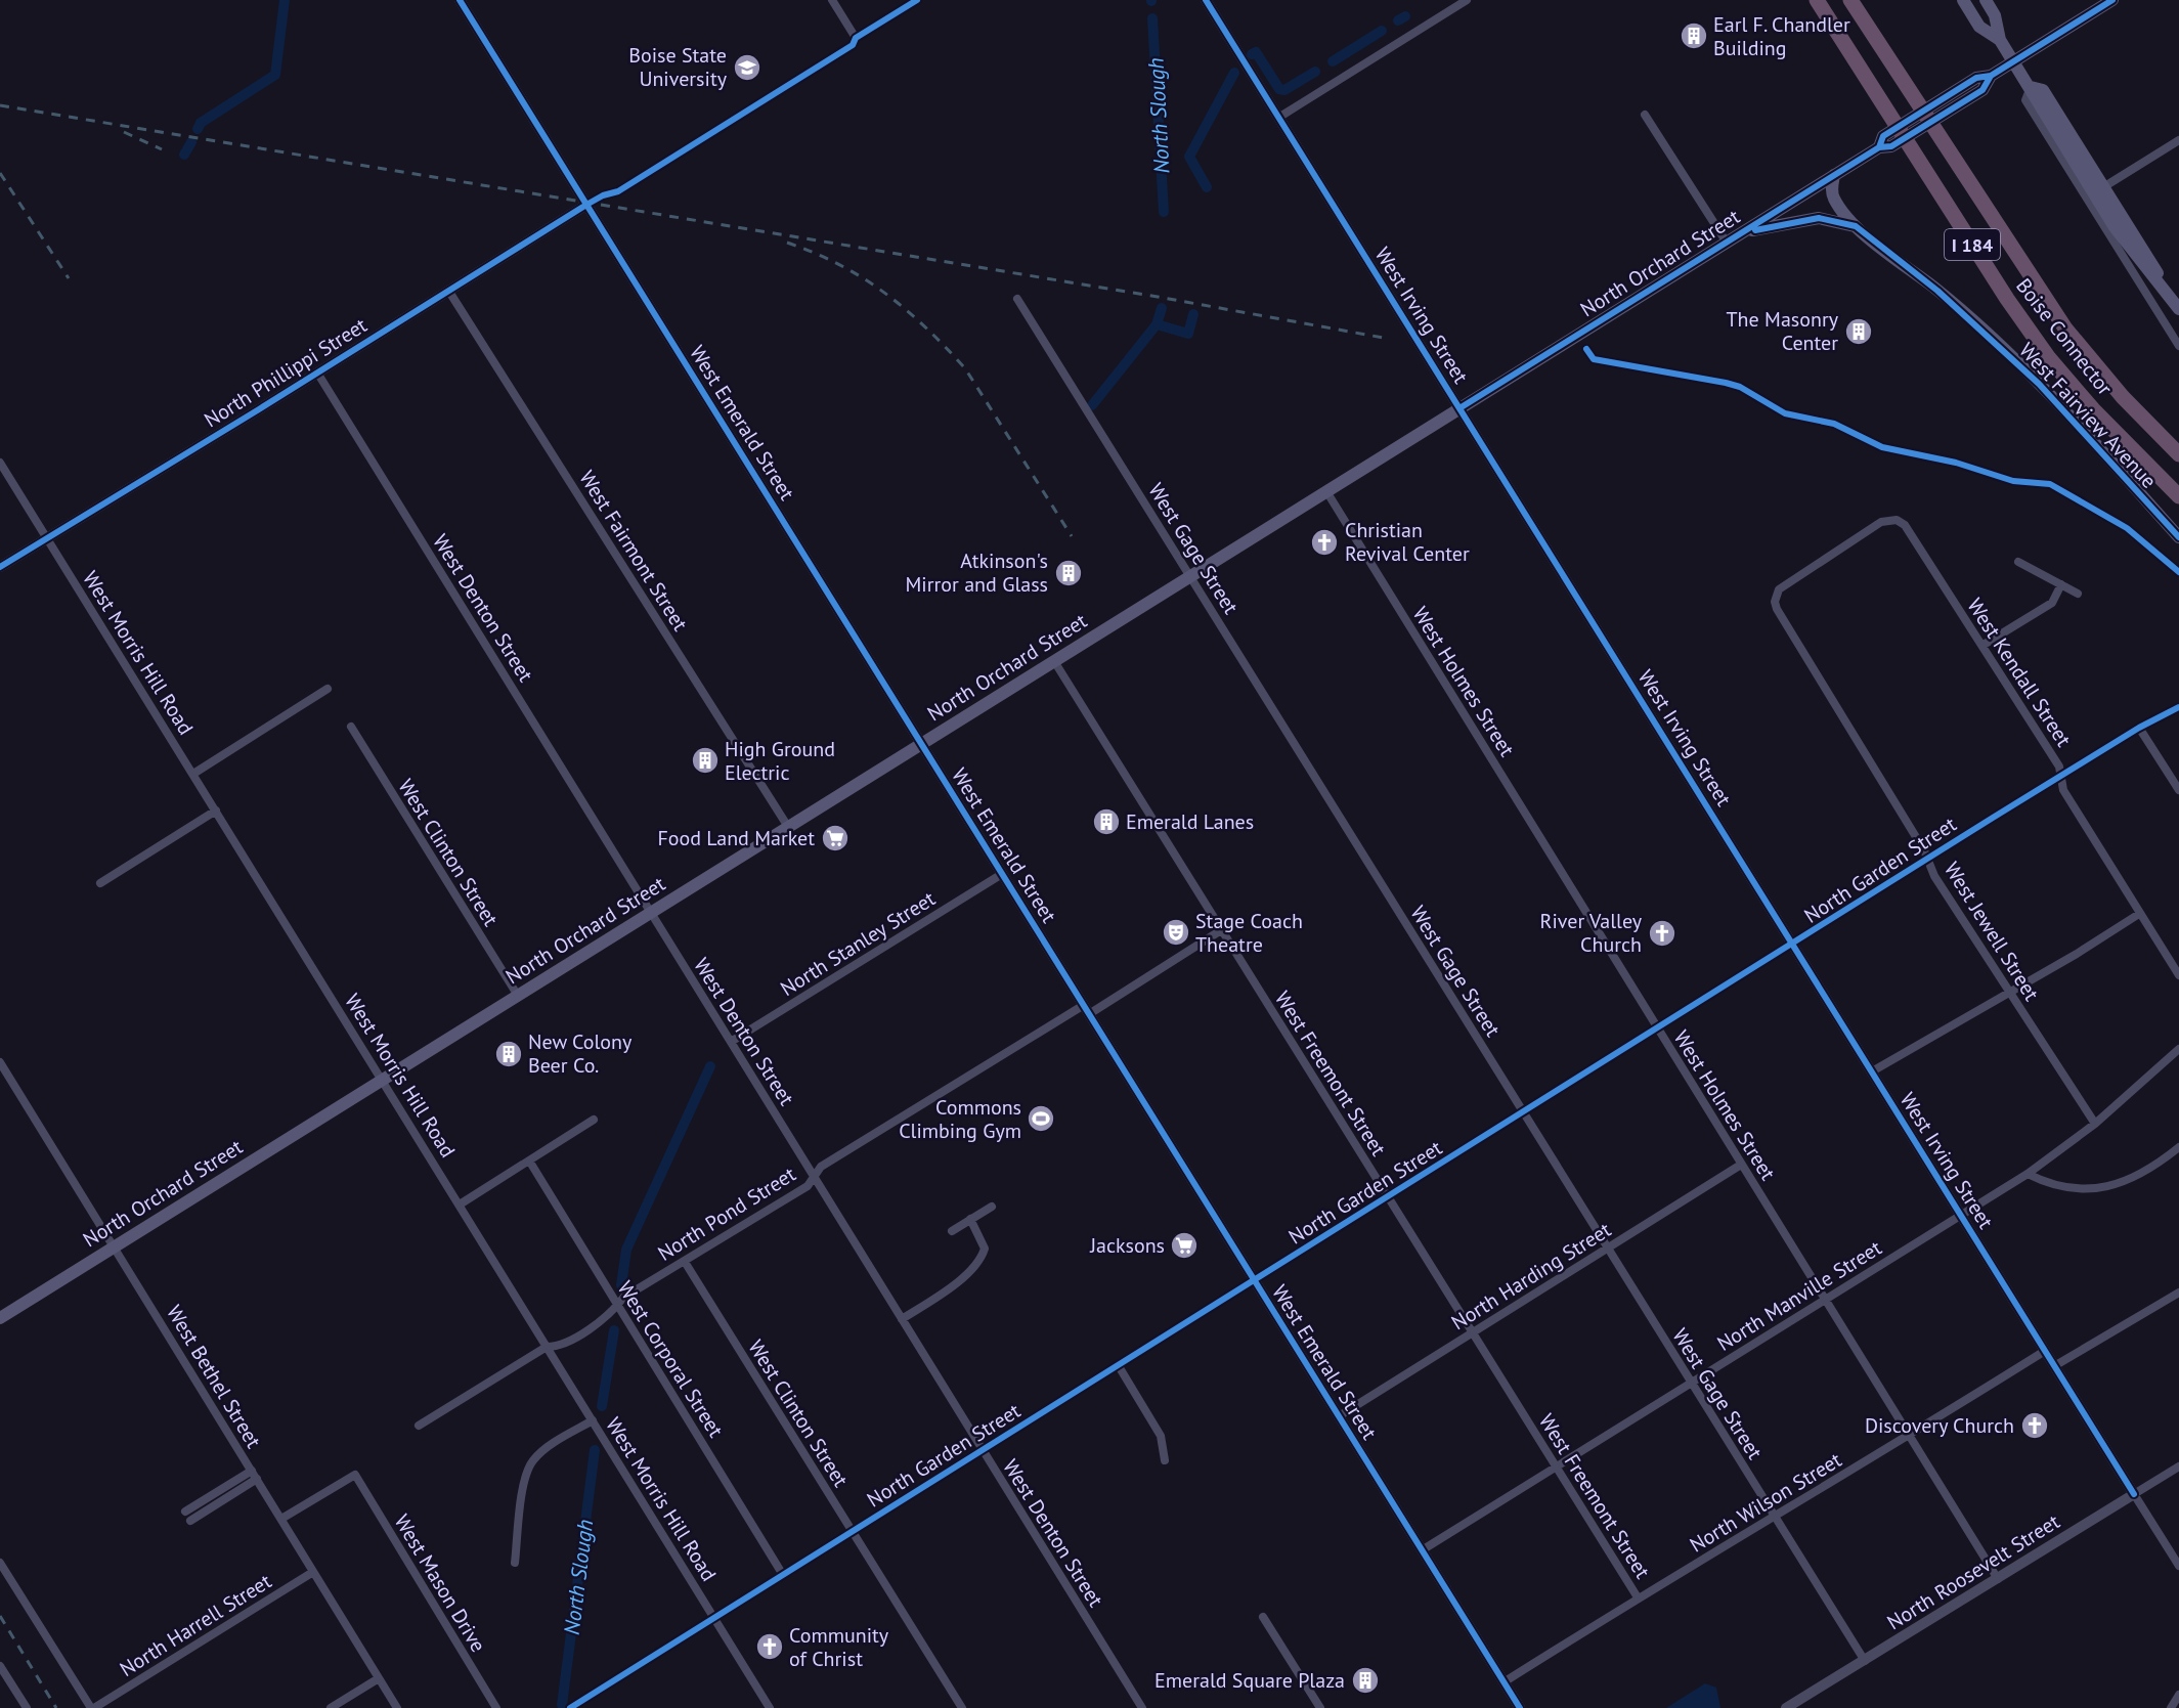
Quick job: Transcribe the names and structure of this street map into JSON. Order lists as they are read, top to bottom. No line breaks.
{"streets":{"highway":["I 184","Boise Connector"],"main road":["North Orchard Street","West Fairview Avenue"],"street":["West Irving Street","North Phillippi Street","West Emerald Street","West Gage Street","West Fairmont Street","West Denton Street","West Morris Hill Road","West Kendall Street","West Holmes Street","West Clinton Street","North Garden Street","West Jewell Street","North Stanley Street","West Freemont Street","North Pond Street","North Harding Street","North Manville Street","West Corporal Street","West Bethel Street","North Wilson Street","North Roosevelt Street","West Mason Drive","North Harrell Street"]},"crossings":[["North Orchard Street","West Irving Street"],["North Orchard Street","West Emerald Street"],["North Orchard Street","West Gage Street"],["North Orchard Street","West Fairmont Street"],["North Orchard Street","West Denton Street"],["North Orchard Street","West Morris Hill Road"],["North Orchard Street","West Holmes Street"],["North Orchard Street","West Clinton Street"],["North Orchard Street","West Freemont Street"],["North Orchard Street","West Bethel Street"],["West Irving Street","North Garden Street"],["West Irving Street","North Manville Street"],["West Irving Street","North Wilson Street"],["West Irving Street","North Roosevelt Street"],["North Phillippi Street","West Emerald Street"],["North Phillippi Street","West Fairmont Street"],["North Phillippi Street","West Denton Street"],["North Phillippi Street","West Morris Hill Road"],["West Emerald Street","North Garden Street"],["West Emerald Street","North Stanley Street"],["West Emerald Street","North Pond Street"],["West Emerald Street","North Harding Street"],["West Emerald Street","North Manville Street"],["West Emerald Street","North Wilson Street"],["West Gage Street","North Garden Street"],["West Gage Street","North Harding Street"],["West Gage Street","North Manville Street"],["West Gage Street","North Wilson Street"],["West Gage Street","North Roosevelt Street"],["West Denton Street","North Garden Street"],["West Denton Street","North Stanley Street"],["West Denton Street","North Pond Street"],["West Morris Hill Road","North Garden Street"],["West Morris Hill Road","North Pond Street"],["West Kendall Street","North Garden Street"],["West Kendall Street","West Jewell Street"],["West Holmes Street","North Garden Street"],["West Holmes Street","North Harding Street"],["West Holmes Street","North Manville Street"],["West Holmes Street","North Wilson Street"],["West Holmes Street","North Roosevelt Street"],["West Clinton Street","North Garden Street"],["West Clinton Street","North Pond Street"],["North Garden Street","West Jewell Street"],["North Garden Street","West Freemont Street"],["North Garden Street","West Corporal Street"],["West Jewell Street","North Manville Street"],["West Freemont Street","North Pond Street"],["West Freemont Street","North Harding Street"],["West Freemont Street","North Manville Street"],["West Freemont Street","North Wilson Street"],["North Pond Street","West Corporal Street"],["West Bethel Street","West Mason Drive"],["West Bethel Street","North Harrell Street"]],"water":["North Slough"],"places":{"building":["Earl F. Chandler Building","The Masonry Center","Atkinson's Mirror and Glass","High Ground Electric","Emerald Lanes","New Colony Beer Co.","Emerald Square Plaza"],"school or university":["Boise State University"],"church":["Christian Revival Center","River Valley Church","Discovery Church","Community of Christ"],"supermarket":["Food Land Market","Jacksons"],"theatre":["Stage Coach Theatre"],"sports":["Commons Climbing Gym"]}}
